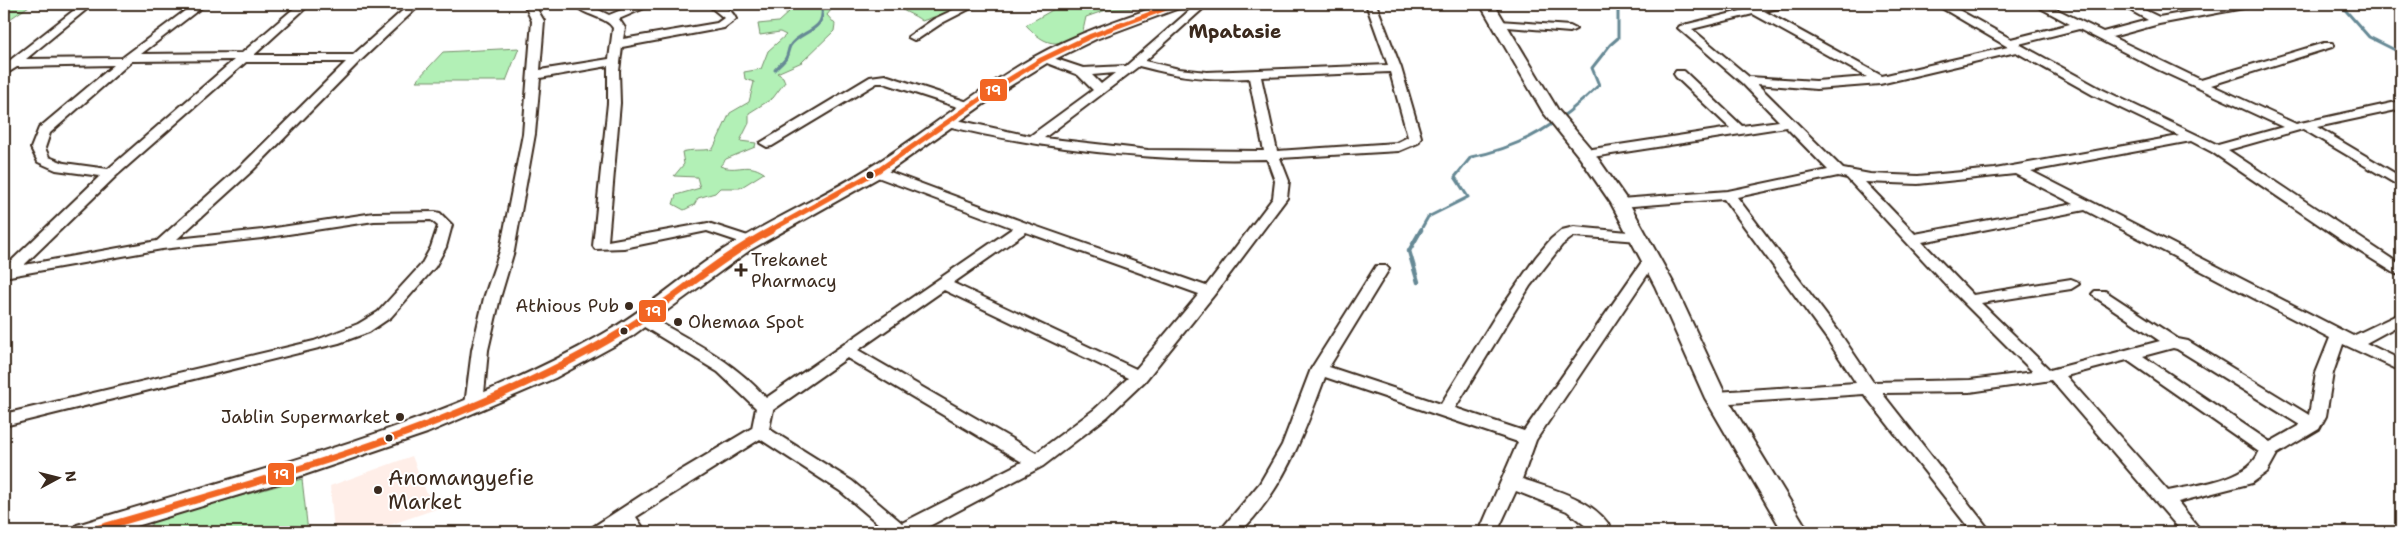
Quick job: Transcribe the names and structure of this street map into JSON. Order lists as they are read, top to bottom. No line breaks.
{"districts":["Mpatasie"],"places":{"health":["Trekanet Pharmacy"],"other":["Athious Pub","Ohemaa Spot","Jablin Supermarket","Anomangyefie Market"]},"lines":["transit line 19"],"north":"right"}
